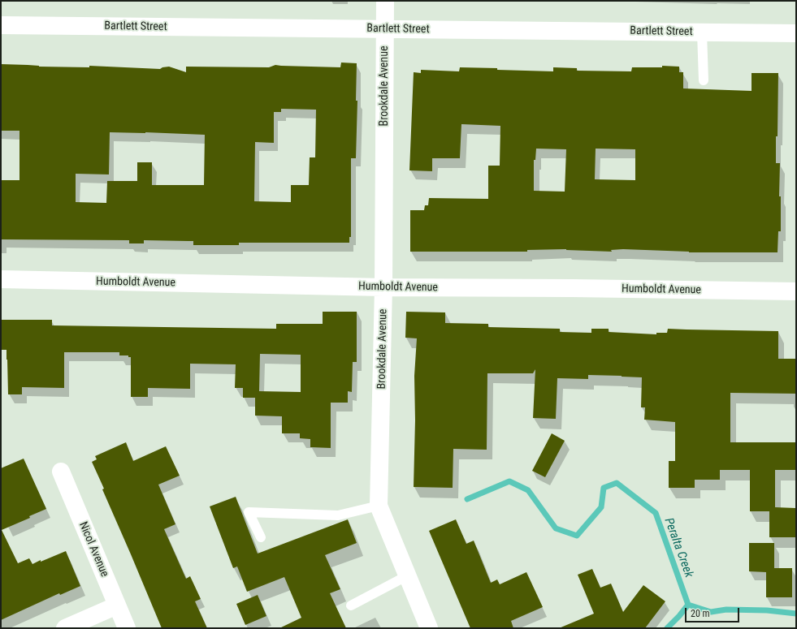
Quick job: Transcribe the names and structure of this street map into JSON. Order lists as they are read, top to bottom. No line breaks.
{"streets":{"street":["Bartlett Street","Brookdale Avenue","Humboldt Avenue","Nicol Avenue"]},"crossings":[["Bartlett Street","Brookdale Avenue"],["Brookdale Avenue","Humboldt Avenue"]],"water":["Peralta Creek"],"scale_bar":"20 m"}
